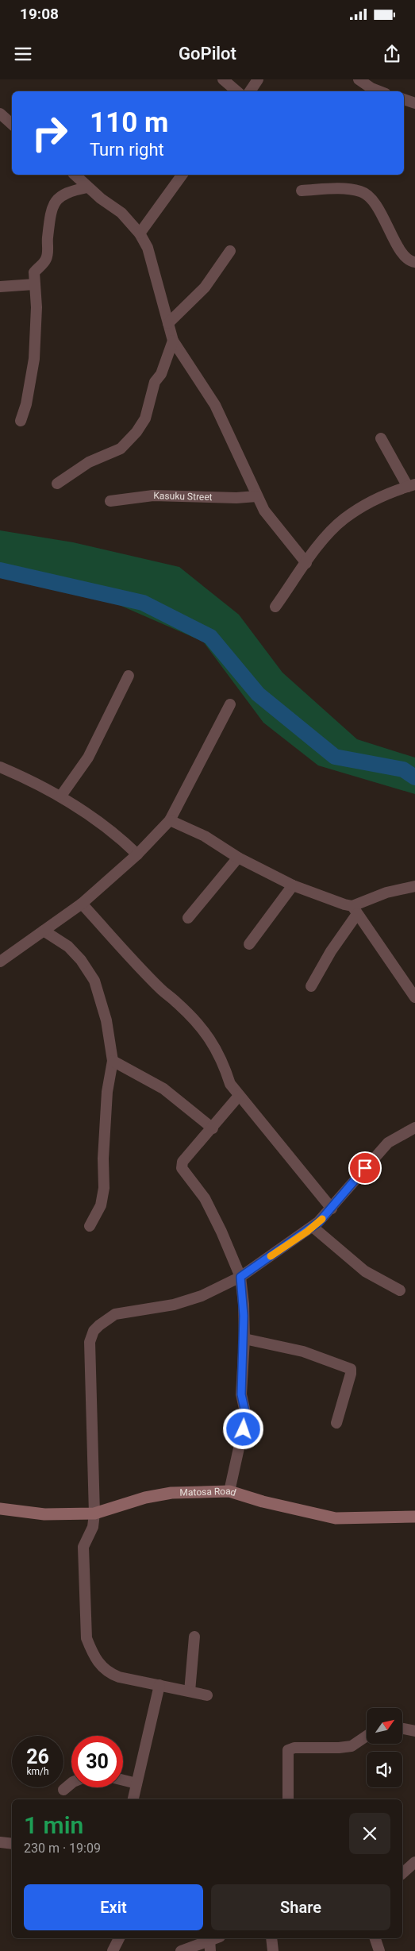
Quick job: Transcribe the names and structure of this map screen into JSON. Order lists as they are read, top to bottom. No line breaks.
{"streets":{"street":["Kasuku Street","Matosa Road"]},"north":"top right","page":{"status":"19:08","header":"GoPilot","turn":["110 m","Turn right"],"speed":"26 km/h","limit":"30","heading":["1 min","230 m · 19:09"],"buttons":["Exit","Share"]}}
